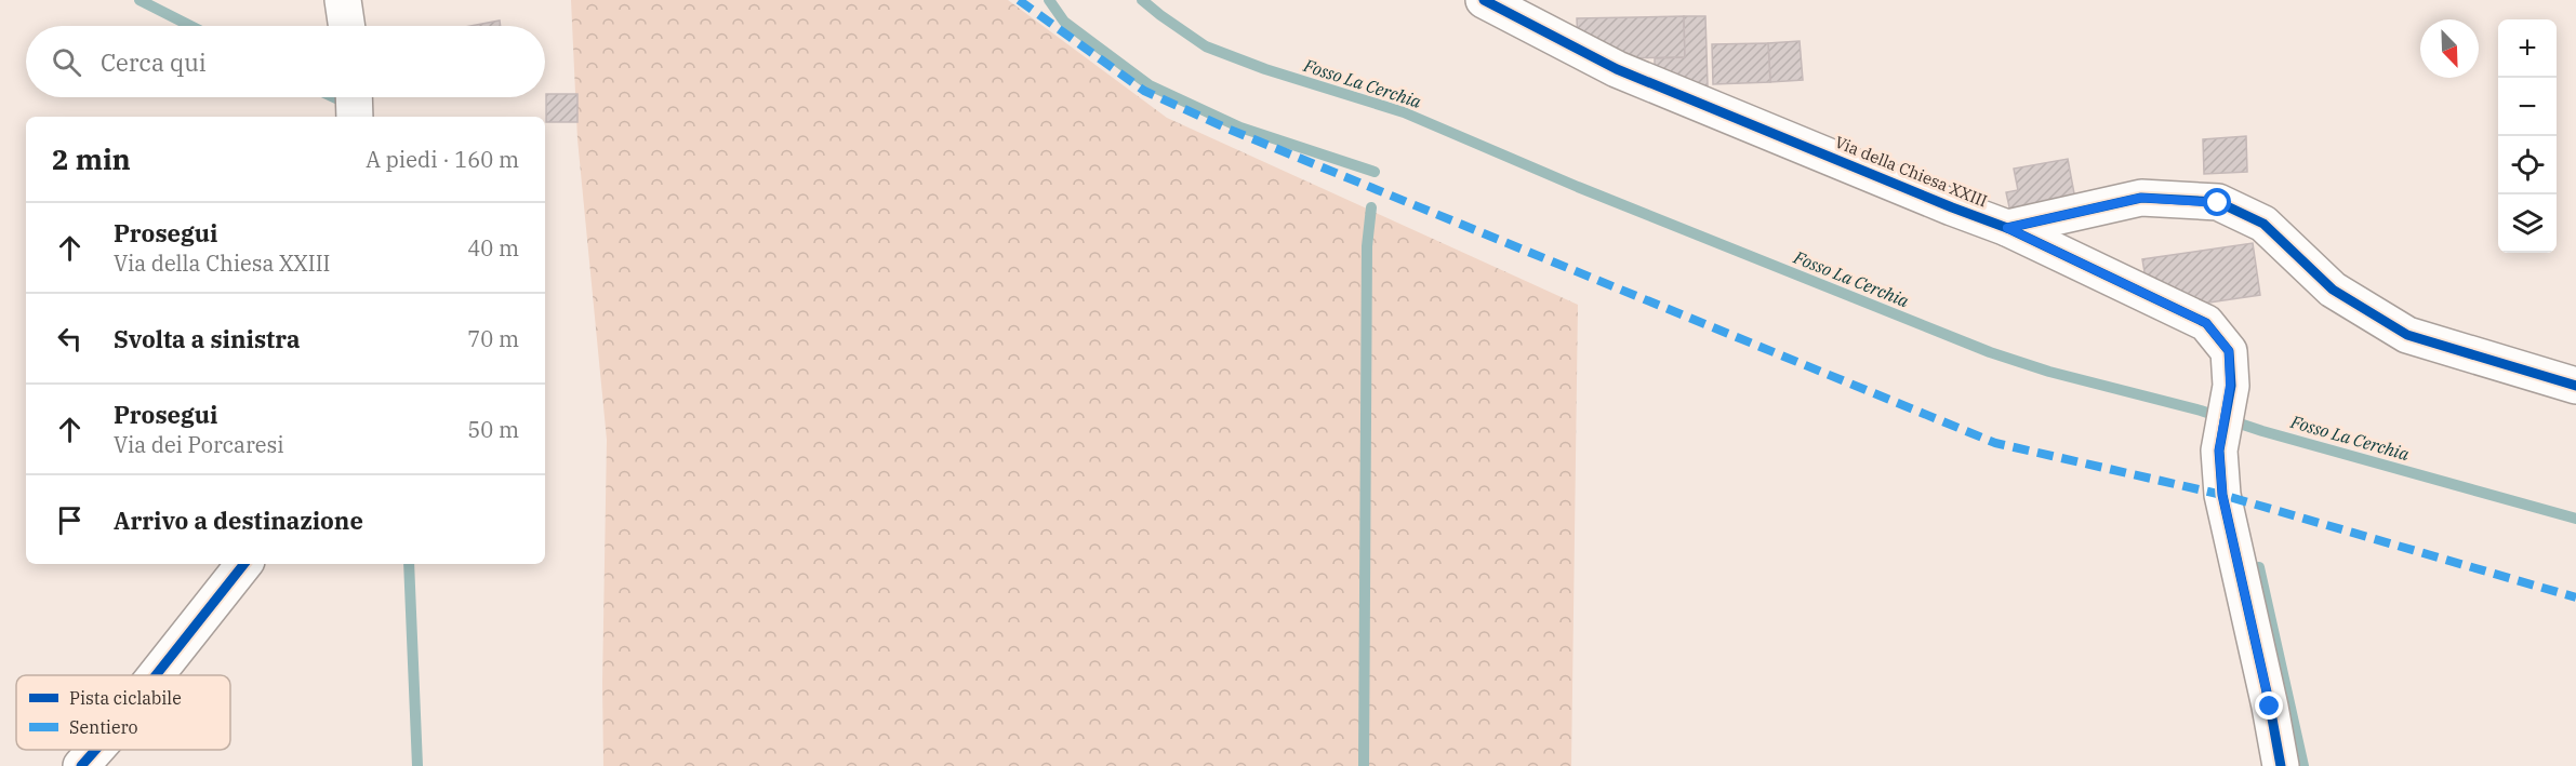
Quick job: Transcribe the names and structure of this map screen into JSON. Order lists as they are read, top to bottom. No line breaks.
{"streets":{"street":["Via della Chiesa XXIII"]},"water":["Fosso La Cerchia"],"legend":["Pista ciclabile","Sentiero"],"north":"bottom right","page":{"map_buttons":["+","−"],"search":"Cerca qui","heading":["2 min","A piedi · 160 m"],"list":[["Prosegui","Via della Chiesa XXIII","40 m"],["Svolta a sinistra","70 m"],["Prosegui","Via dei Porcaresi","50 m"],"Arrivo a destinazione"]}}
